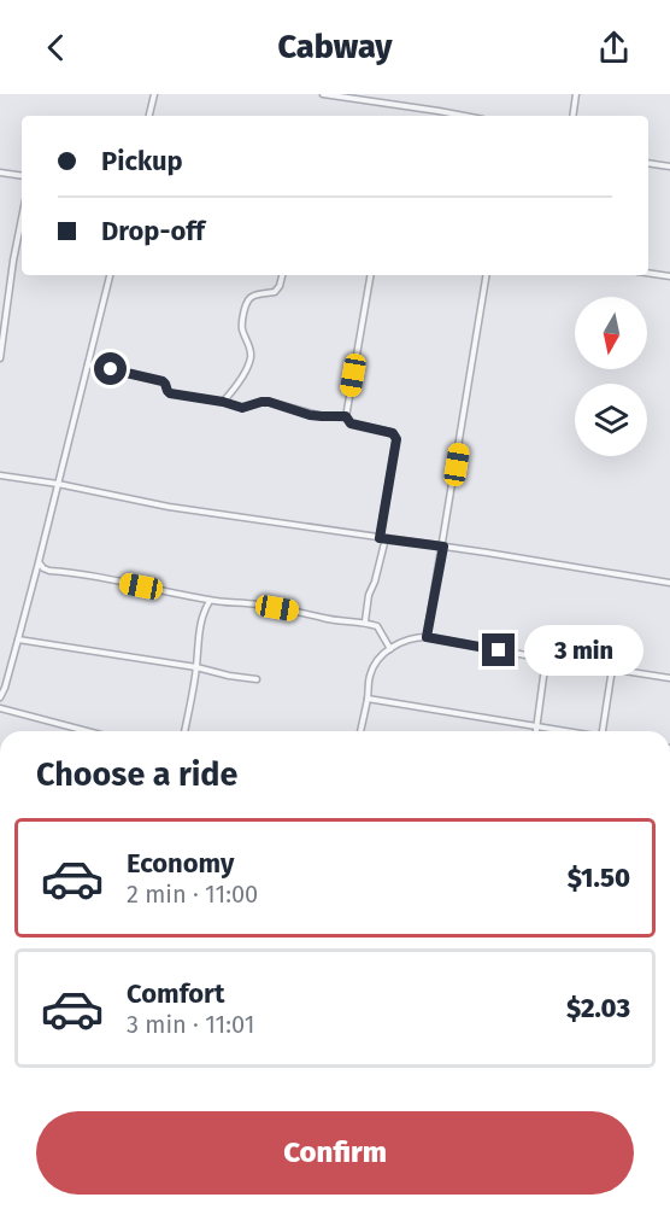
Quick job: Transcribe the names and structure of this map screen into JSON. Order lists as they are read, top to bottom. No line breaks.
{"north":"bottom","page":{"header":"Cabway","banner":["Pickup","Drop-off"],"bubble":"3 min","heading":"Choose a ride","list":[{"name":"Economy","note":"2 min · 11:00","value":"$1.50"},{"name":"Comfort","note":"3 min · 11:01","value":"$2.03"}],"buttons":"Confirm"}}
